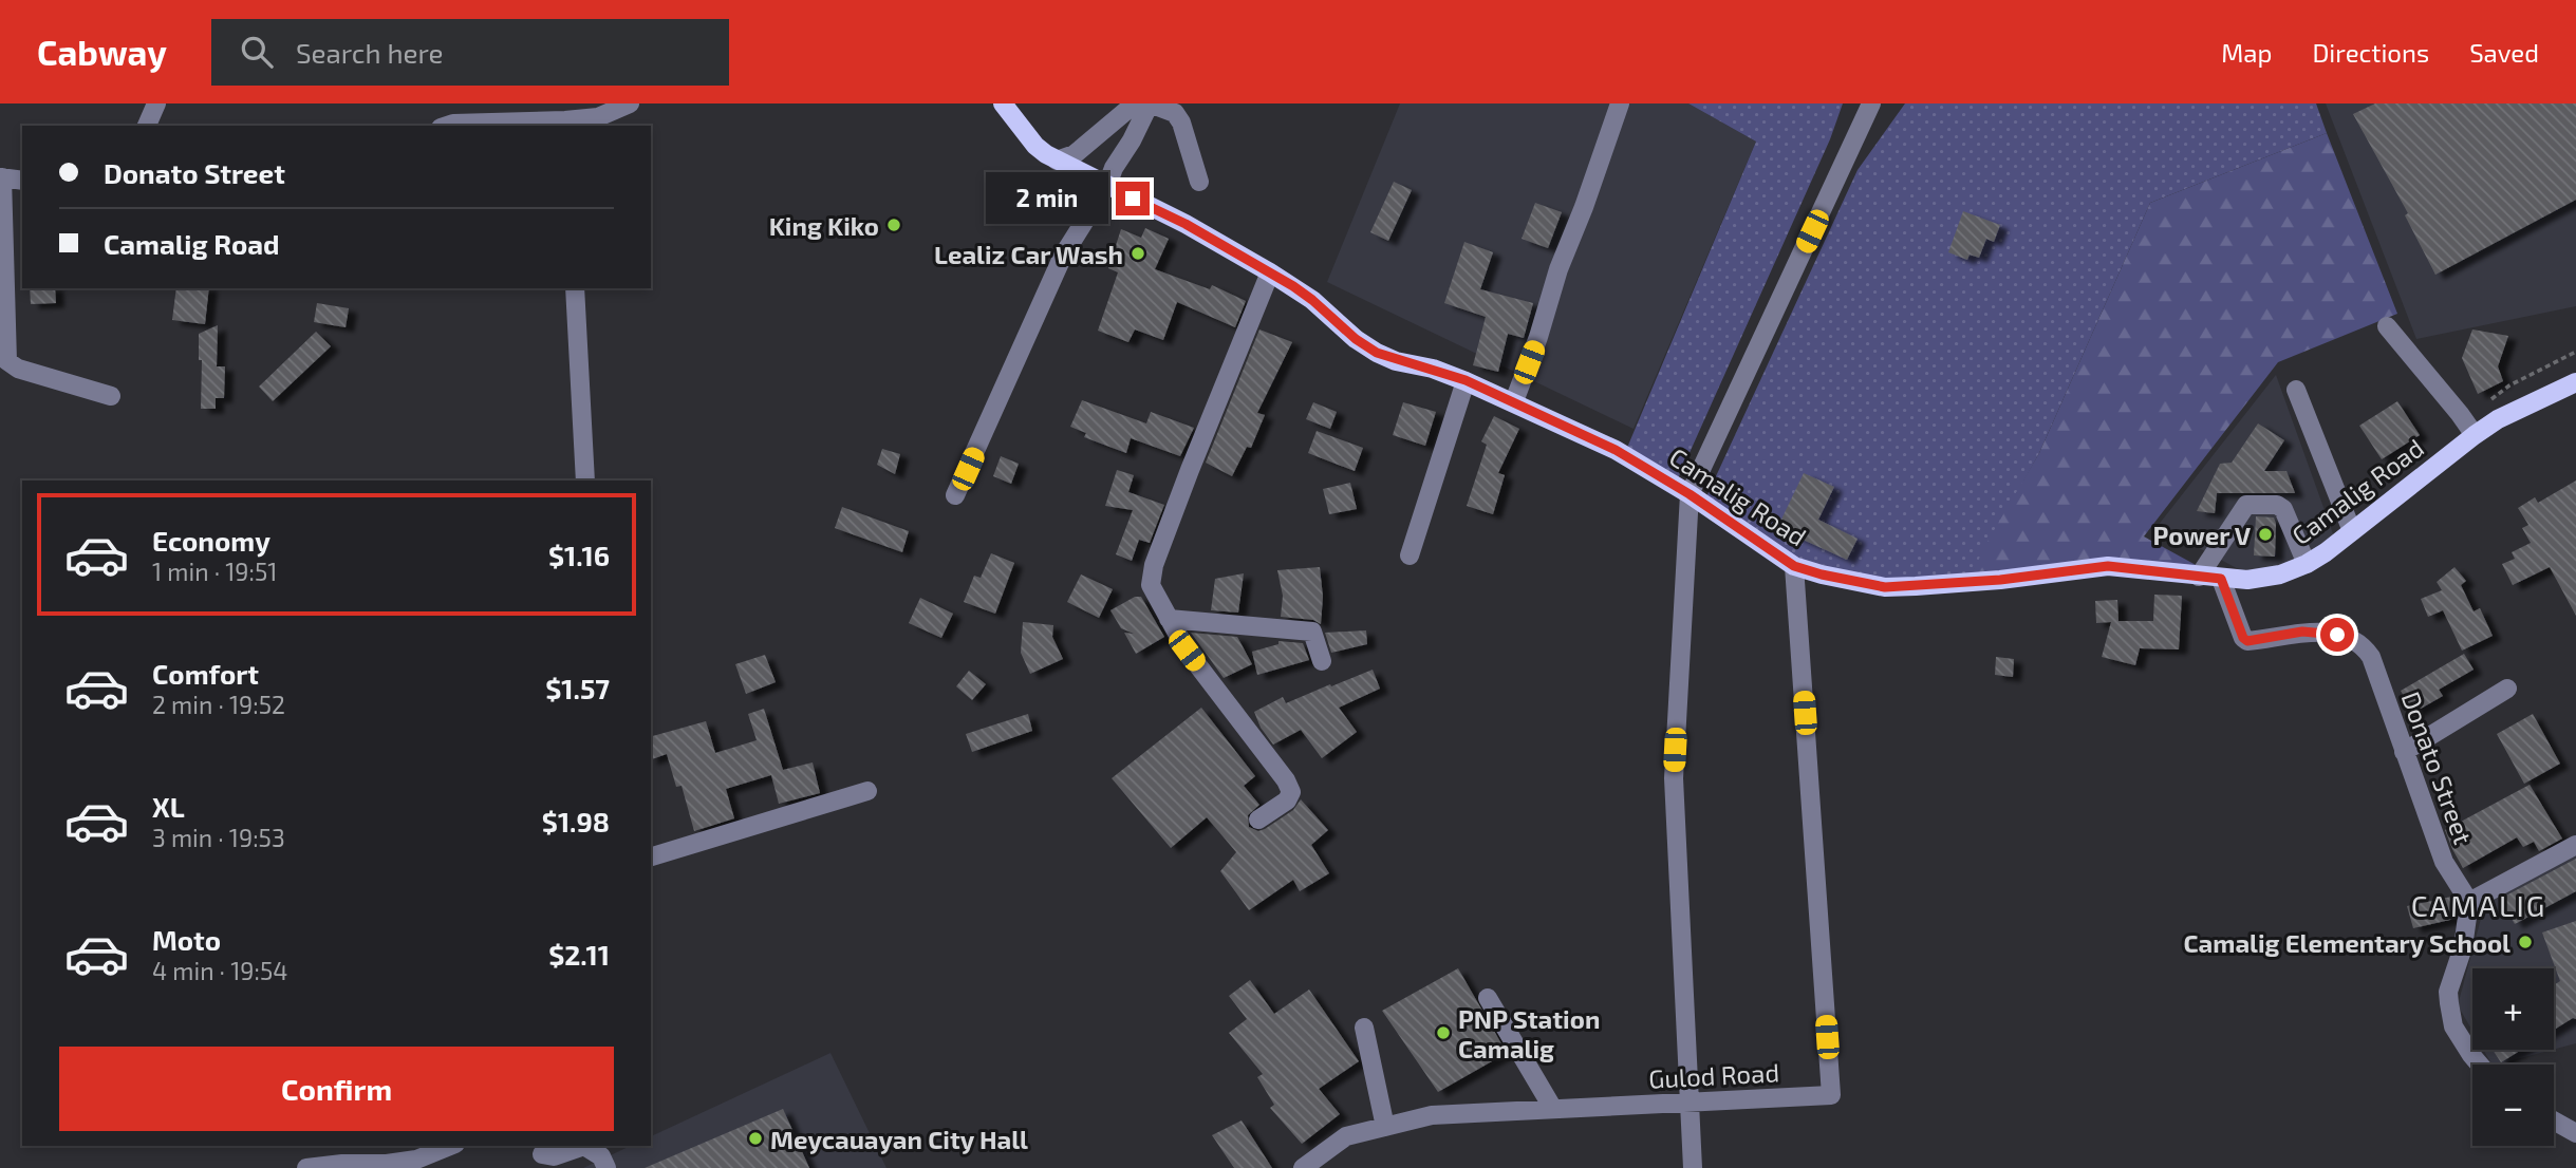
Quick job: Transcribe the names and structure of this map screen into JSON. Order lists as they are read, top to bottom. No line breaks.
{"streets":{"main road":["Camalig Road"],"street":["Donato Street","Gulod Road"]},"crossings":[["Camalig Road","Donato Street"],["Camalig Road","Gulod Road"]],"districts":["CAMALIG"],"places":["King Kiko","Lealiz Car Wash","Power V","Camalig Elementary School","PNP Station Camalig","Meycauayan City Hall"],"page":{"header":"Cabway","search":"Search here","nav":["Map","Directions","Saved"],"banner":["Donato Street","Camalig Road"],"bubble":"2 min","list":[{"name":"Economy","note":"1 min · 19:51","value":"$1.16"},{"name":"Comfort","note":"2 min · 19:52","value":"$1.57"},{"name":"XL","note":"3 min · 19:53","value":"$1.98"},{"name":"Moto","note":"4 min · 19:54","value":"$2.11"}],"map_buttons":["+","−"],"buttons":"Confirm"}}
